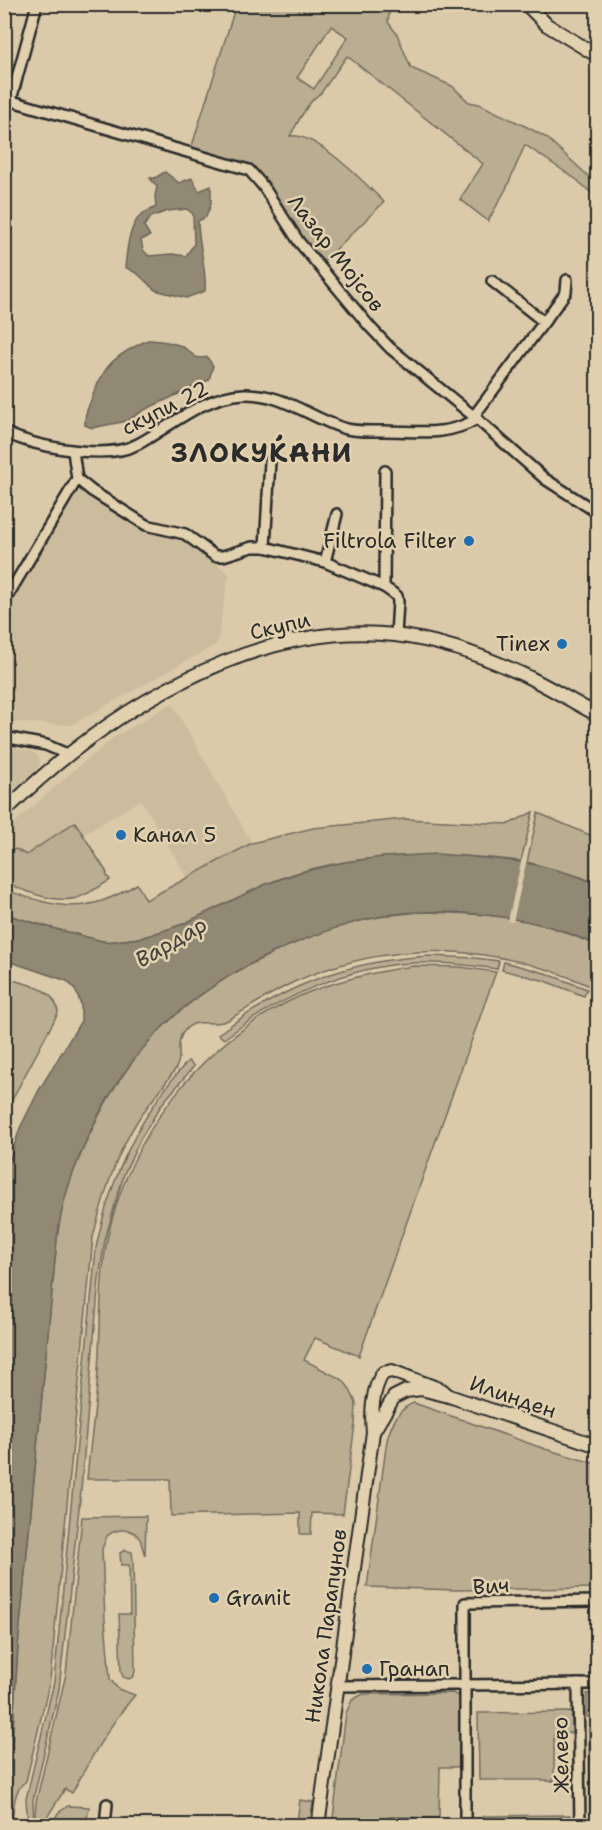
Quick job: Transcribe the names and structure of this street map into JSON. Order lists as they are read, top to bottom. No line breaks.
{"streets":{"street":["Лазар Мојсов","скупи 22","Скупи","Илинден","Вич","Никола Парапунов","Желево"]},"crossings":[["Лазар Мојсов","скупи 22"],["Илинден","Никола Парапунов"]],"districts":["ЗЛОКУЌАНИ"],"water":["Вардар"],"places":["Filtrola Filter","Tinex","Канал 5","Granit","Гранап"]}
